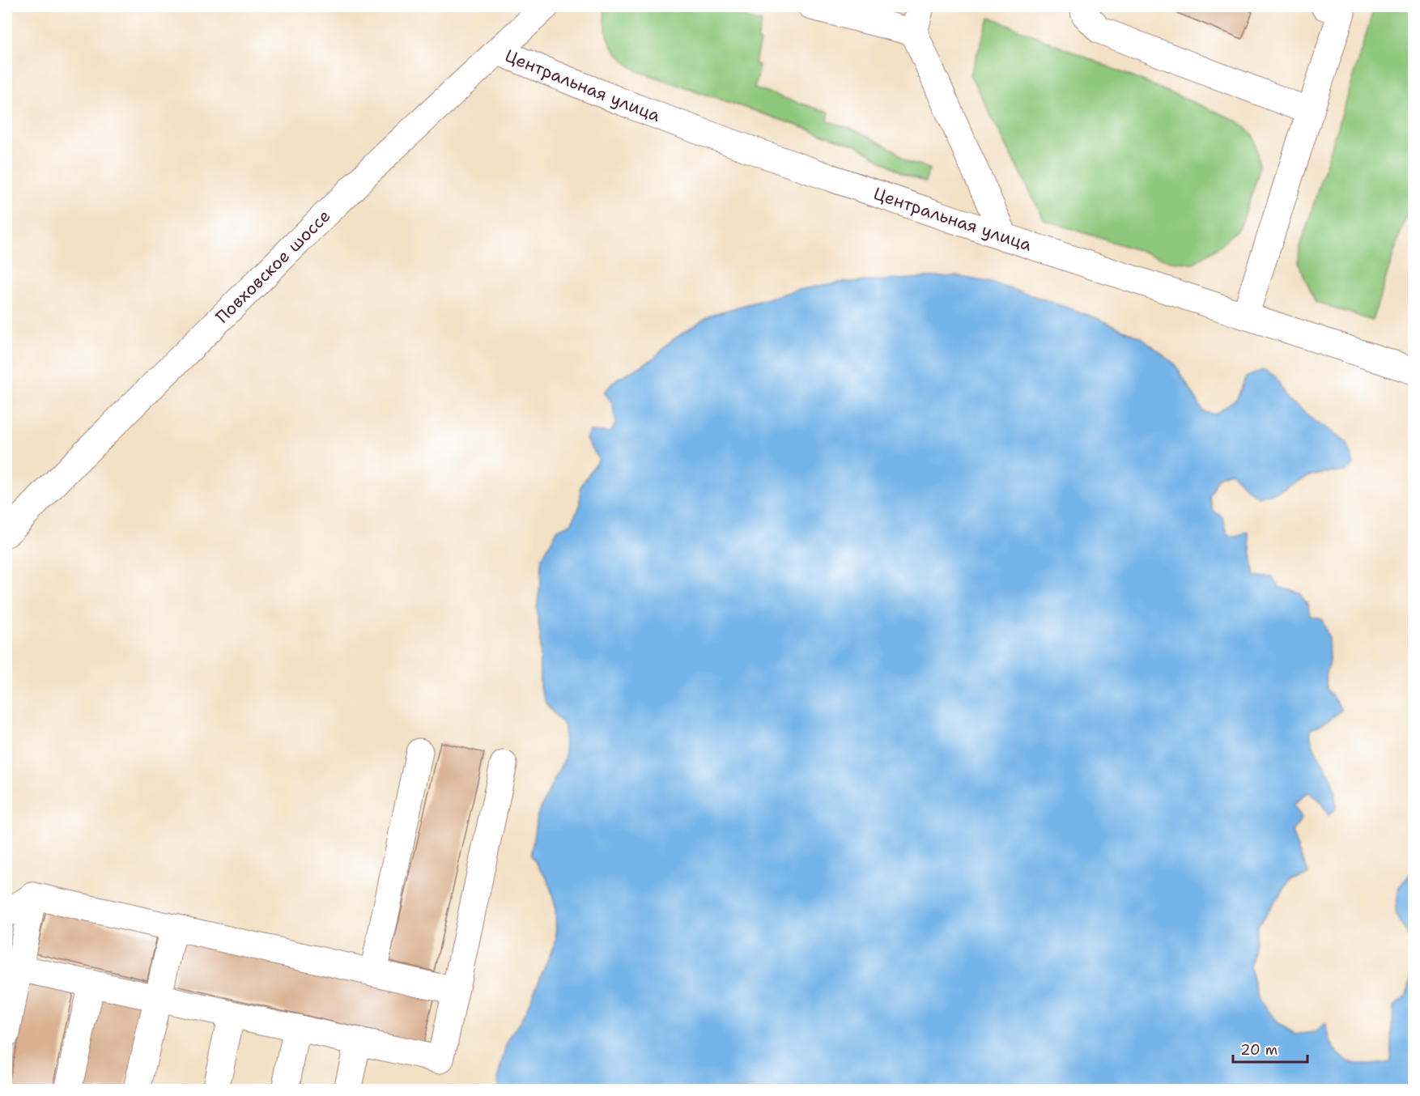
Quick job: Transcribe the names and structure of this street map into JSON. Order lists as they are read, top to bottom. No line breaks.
{"streets":{"street":["Центральная улица","Повховское шоссе"]},"crossings":[["Центральная улица","Повховское шоссе"]],"scale_bar":"20 m"}
